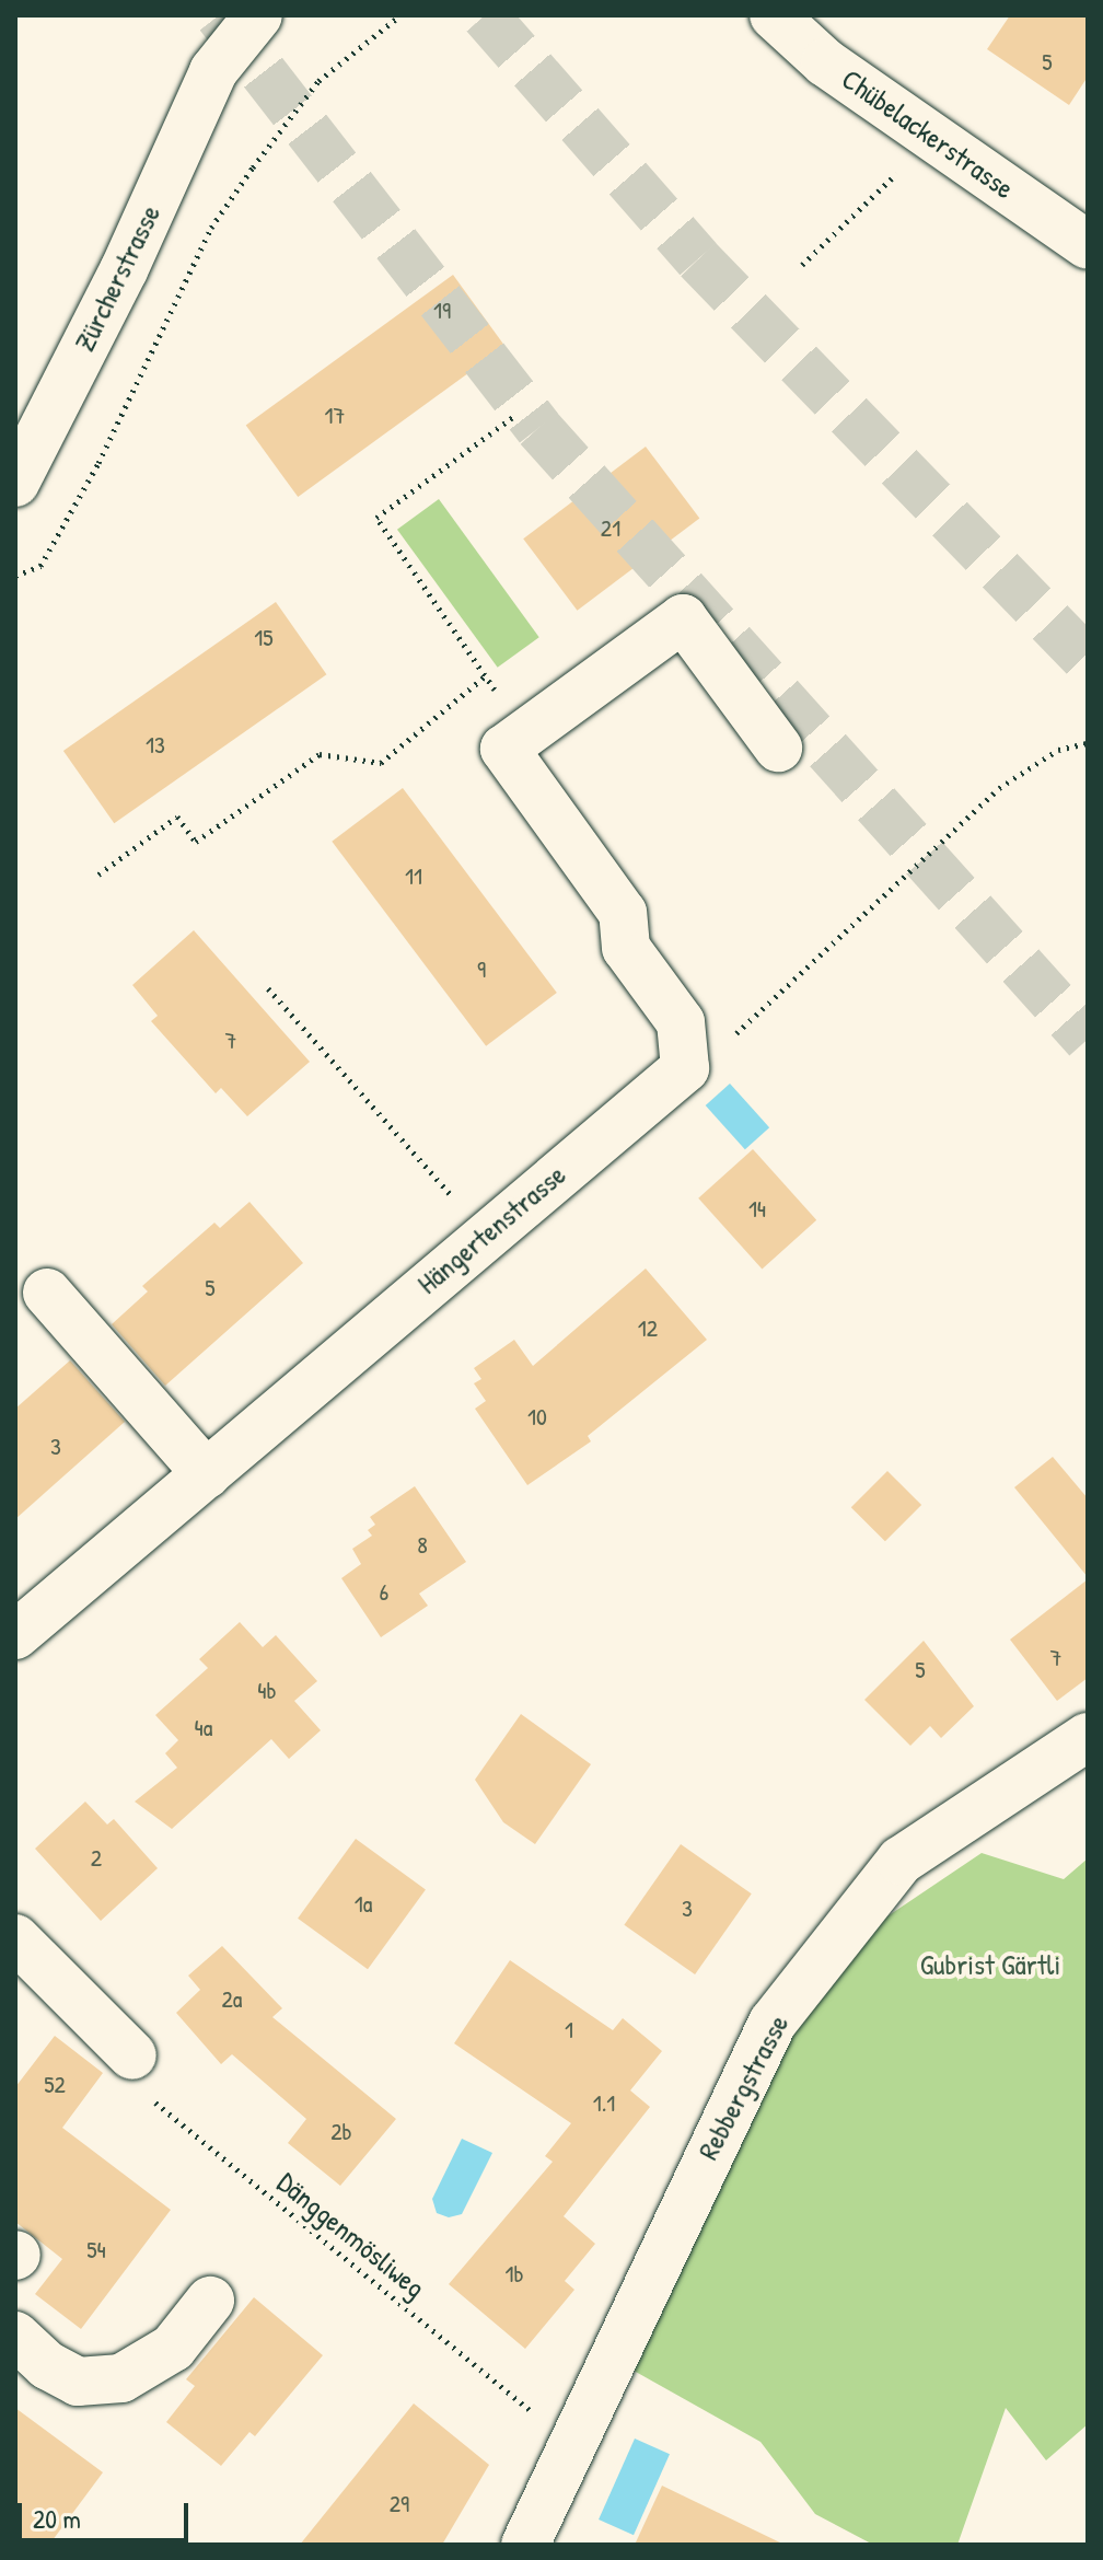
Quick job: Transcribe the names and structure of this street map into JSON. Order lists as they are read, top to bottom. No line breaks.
{"streets":{"street":["Chübelackerstrasse","Zürcherstrasse","Hängertenstrasse","Rebbergstrasse"],"path":["Dänggenmösliweg"]},"crossings":[["Rebbergstrasse","Dänggenmösliweg"]],"parks":["Gubrist Gärtli"],"house_numbers":["5","19","17","21","15","13","11","9","7","14","5","12","10","3","8","6","7","5","4b","4a","2","1a","3","2a","1","52","1.1","2b","54","1b","29"],"scale_bar":"20 m"}
